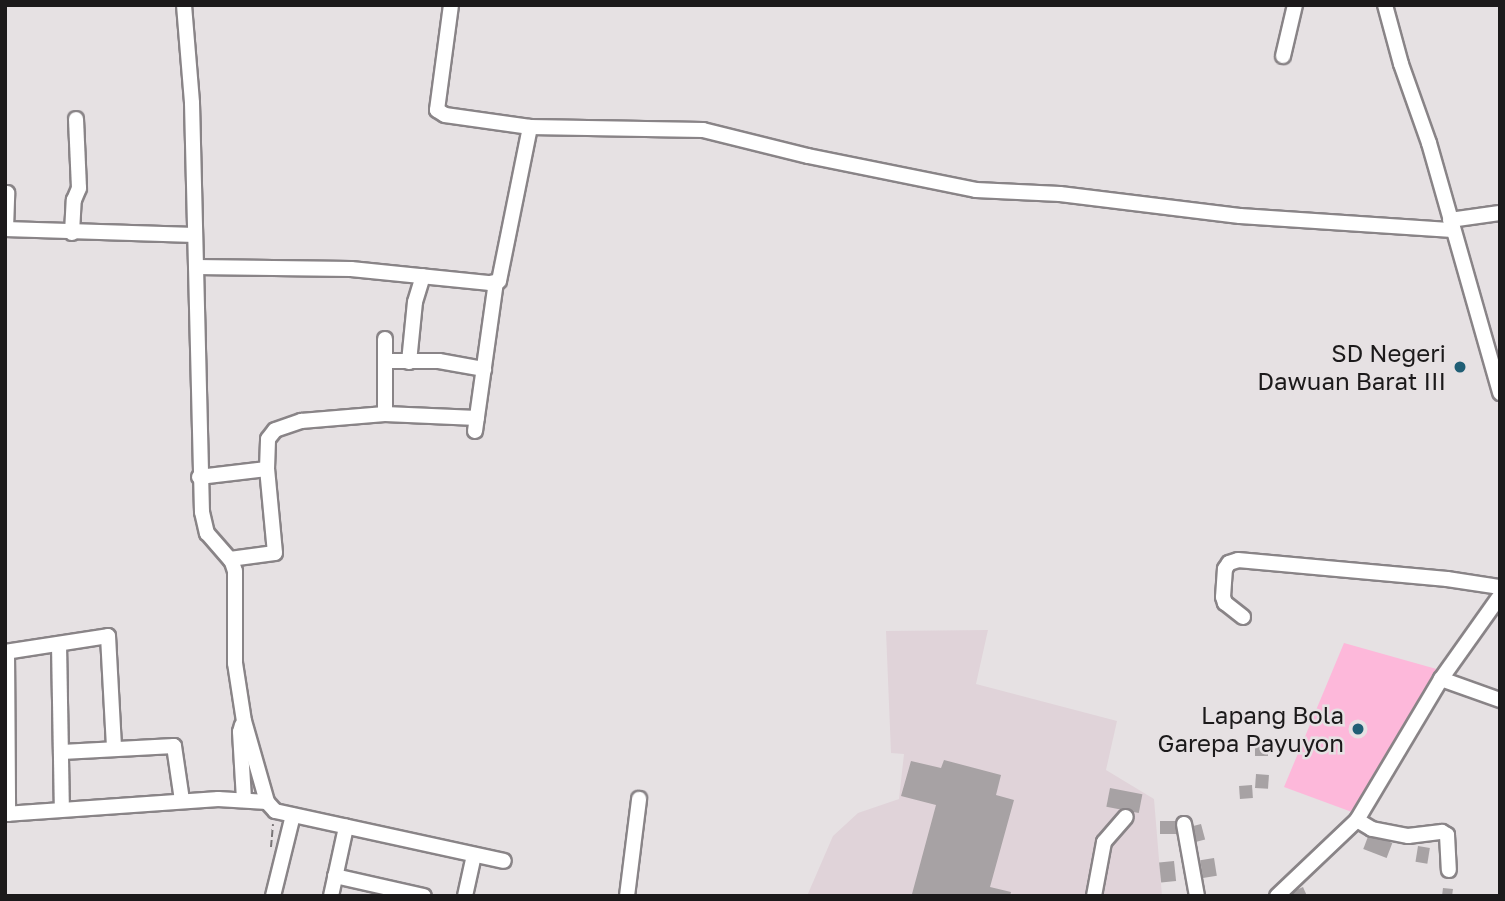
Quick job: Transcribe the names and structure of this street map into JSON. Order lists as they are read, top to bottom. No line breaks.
{"places":["SD Negeri Dawuan Barat III","Lapang Bola Garepa Payuyon"]}
